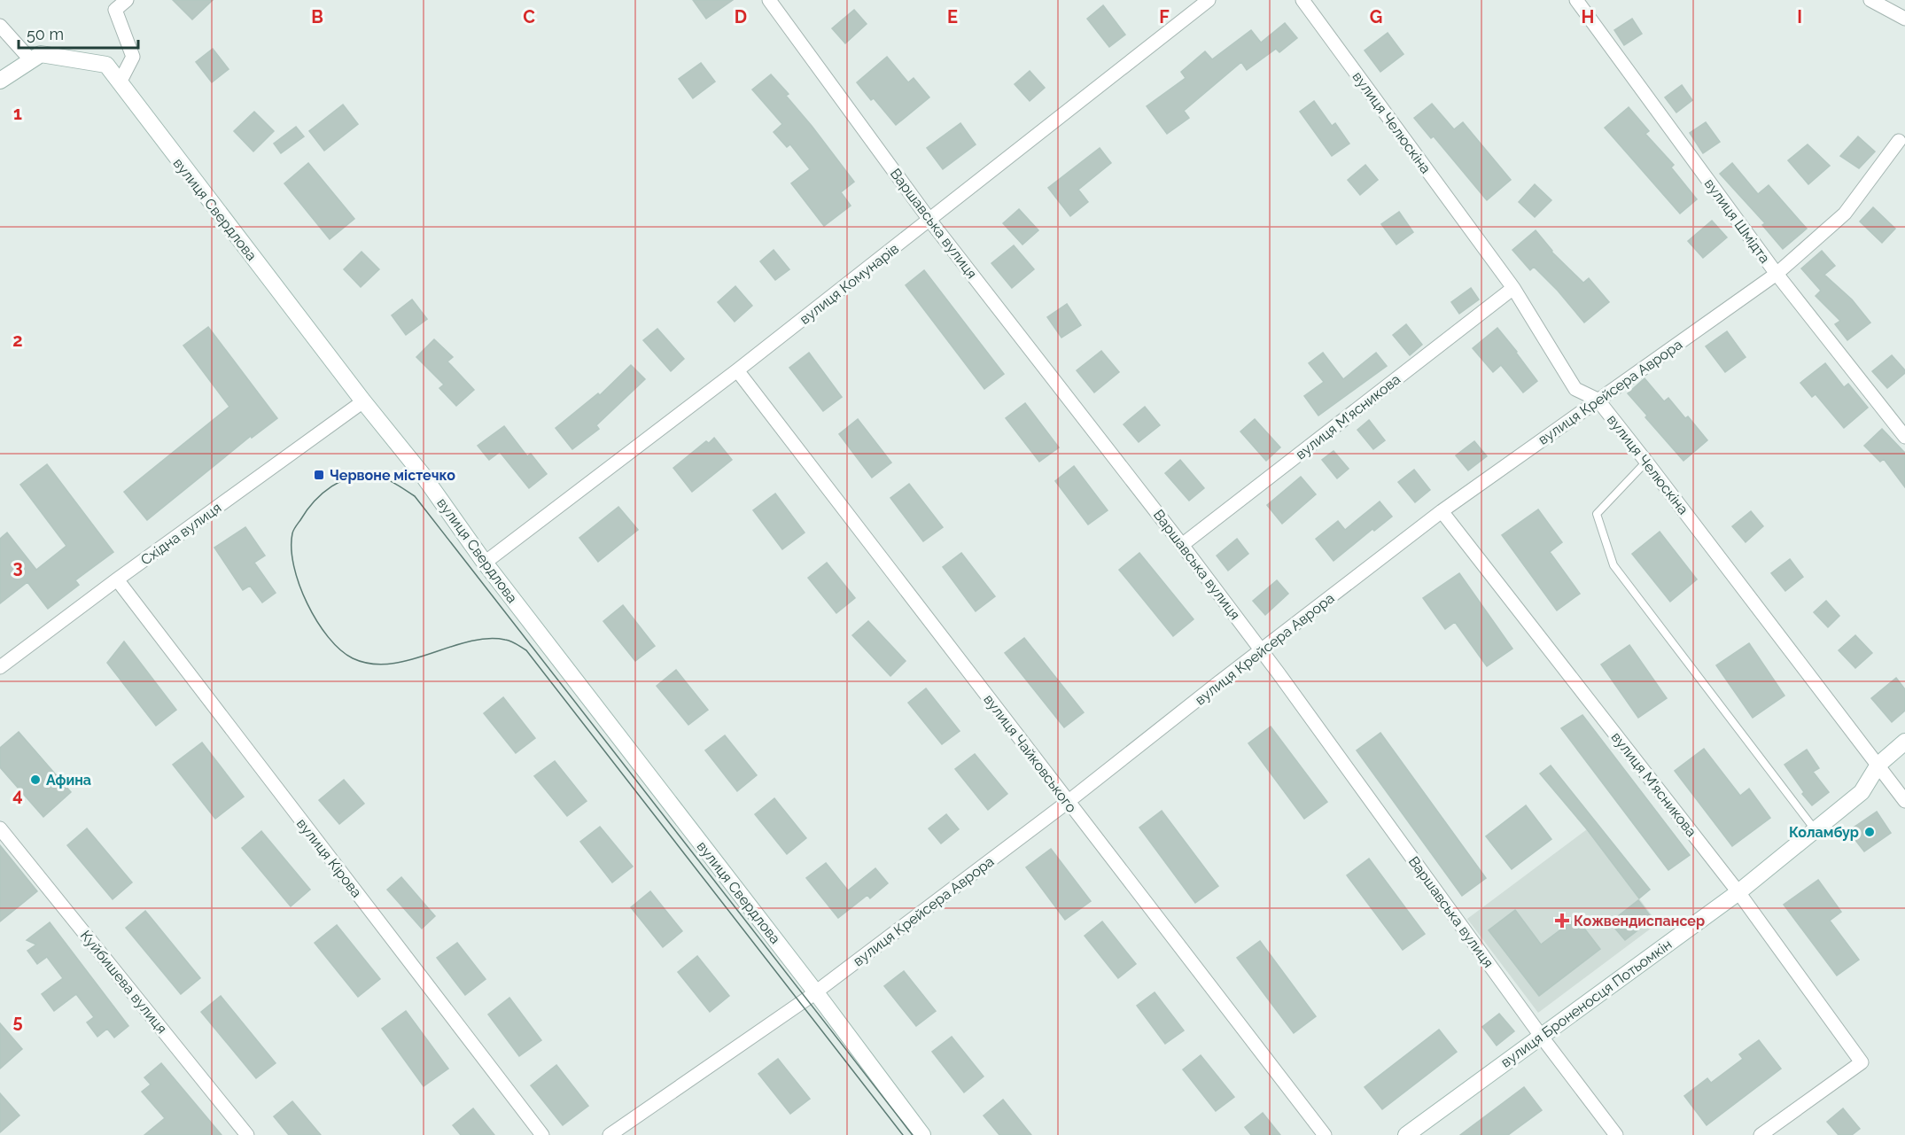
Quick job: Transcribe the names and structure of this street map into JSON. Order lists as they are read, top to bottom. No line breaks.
{"streets":{"street":["вулиця Челюскіна","вулиця Свердлова","вулиця Шмідта","Варшавська вулиця","вулиця Комунарів","вулиця Крейсера Аврора","вулиця М'ясникова","Східна вулиця","вулиця Чайковського","вулиця Кірова","Куйбишева вулиця","вулиця Броненосця Потьомкін"]},"crossings":[["вулиця Челюскіна","вулиця Крейсера Аврора"],["вулиця Челюскіна","вулиця М'ясникова"],["вулиця Челюскіна","вулиця Броненосця Потьомкін"],["вулиця Свердлова","вулиця Комунарів"],["вулиця Свердлова","вулиця Крейсера Аврора"],["вулиця Свердлова","Східна вулиця"],["вулиця Шмідта","вулиця Крейсера Аврора"],["Варшавська вулиця","вулиця Комунарів"],["Варшавська вулиця","вулиця Крейсера Аврора"],["Варшавська вулиця","вулиця М'ясникова"],["Варшавська вулиця","вулиця Броненосця Потьомкін"],["вулиця Комунарів","вулиця Чайковського"],["вулиця Крейсера Аврора","вулиця М'ясникова"],["вулиця Крейсера Аврора","вулиця Чайковського"],["вулиця М'ясникова","вулиця Броненосця Потьомкін"],["Східна вулиця","вулиця Кірова"]],"places":{"transit":["Червоне містечко"],"other":["Афина","Коламбур"],"health":["Кожвендиспансер"]},"scale_bar":"50 m","grid":{"columns":["B","C","D","E","F","G","H","I"],"rows":["1","2","3","4","5"]}}
